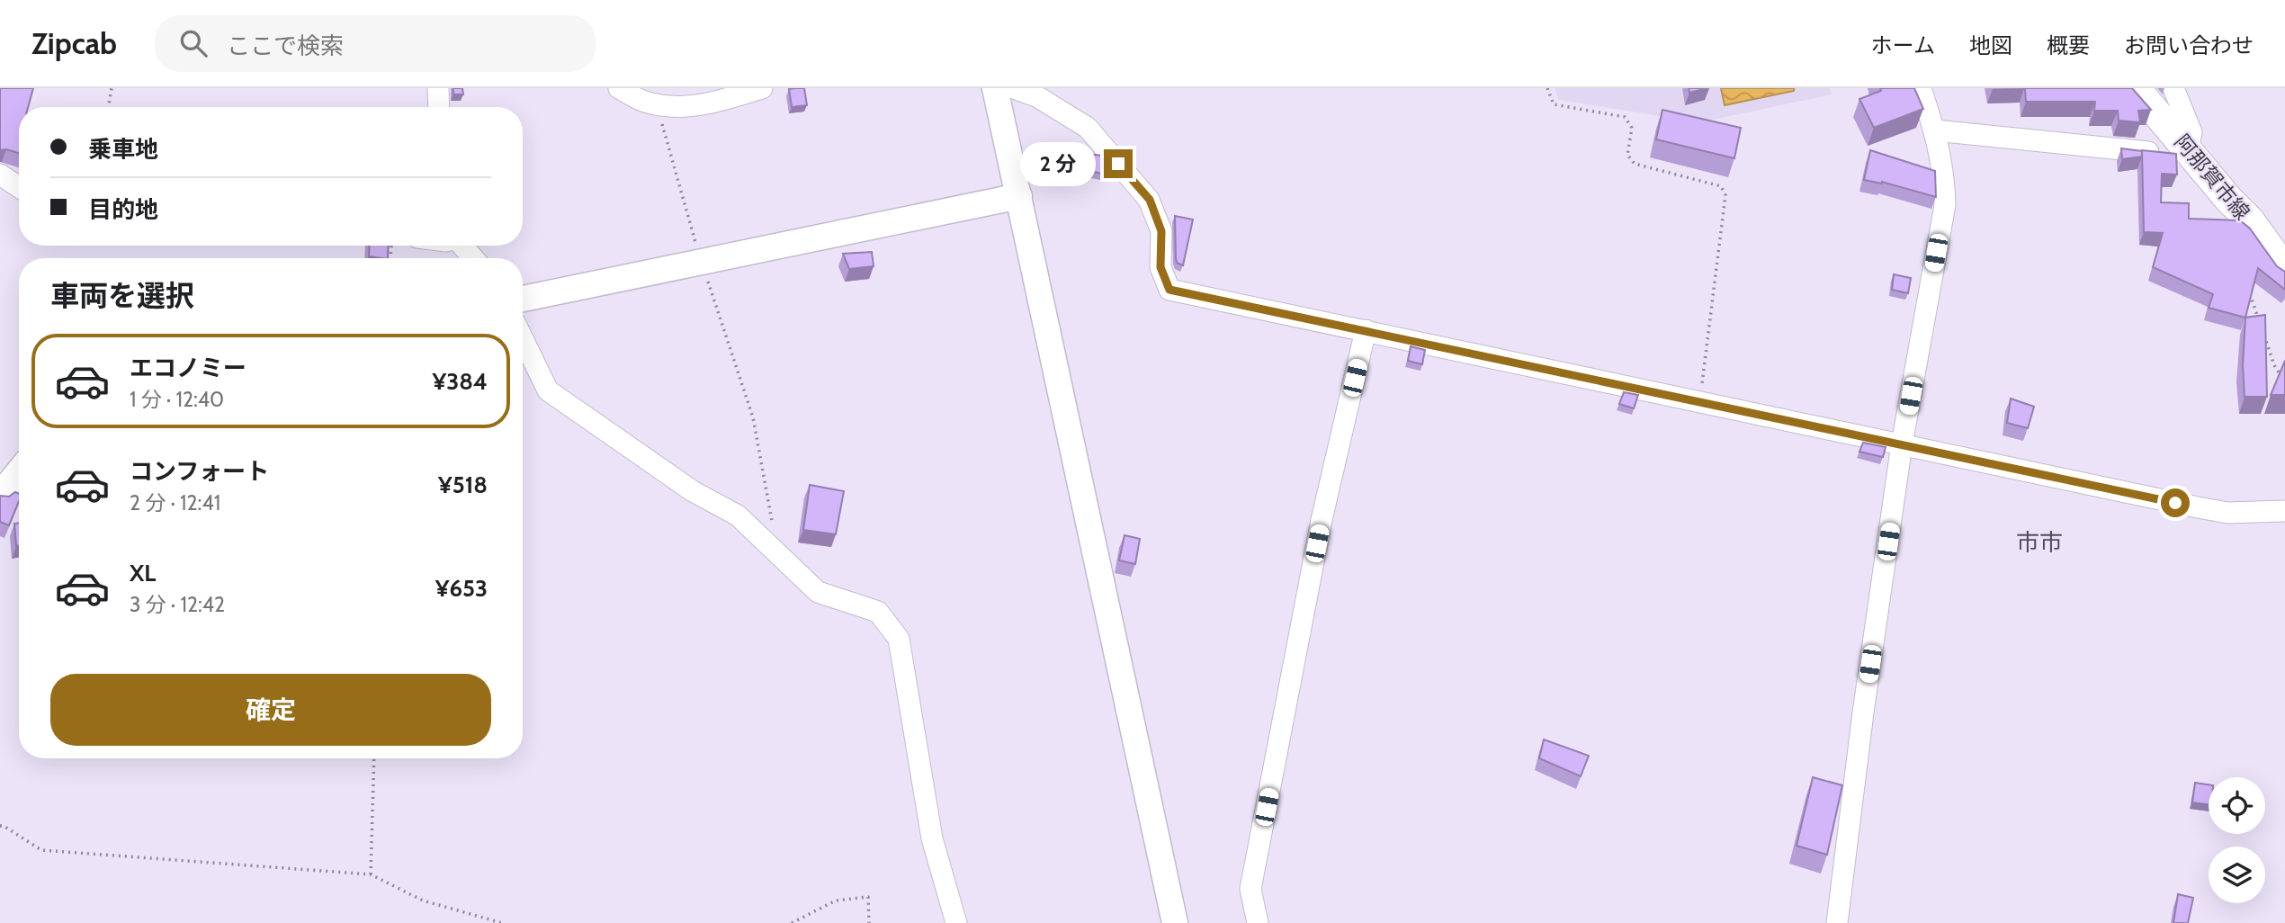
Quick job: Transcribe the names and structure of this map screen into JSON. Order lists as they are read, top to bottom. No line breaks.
{"streets":{"main road":["阿那賀市線"]},"districts":["市市"],"page":{"header":"Zipcab","search":"ここで検索","nav":["ホーム","地図","概要","お問い合わせ"],"banner":["乗車地","目的地"],"bubble":"2 分","heading":"車両を選択","list":[{"name":"エコノミー","note":"1 分 · 12:40","value":"¥384"},{"name":"コンフォート","note":"2 分 · 12:41","value":"¥518"},{"name":"XL","note":"3 分 · 12:42","value":"¥653"}],"buttons":"確定"}}
